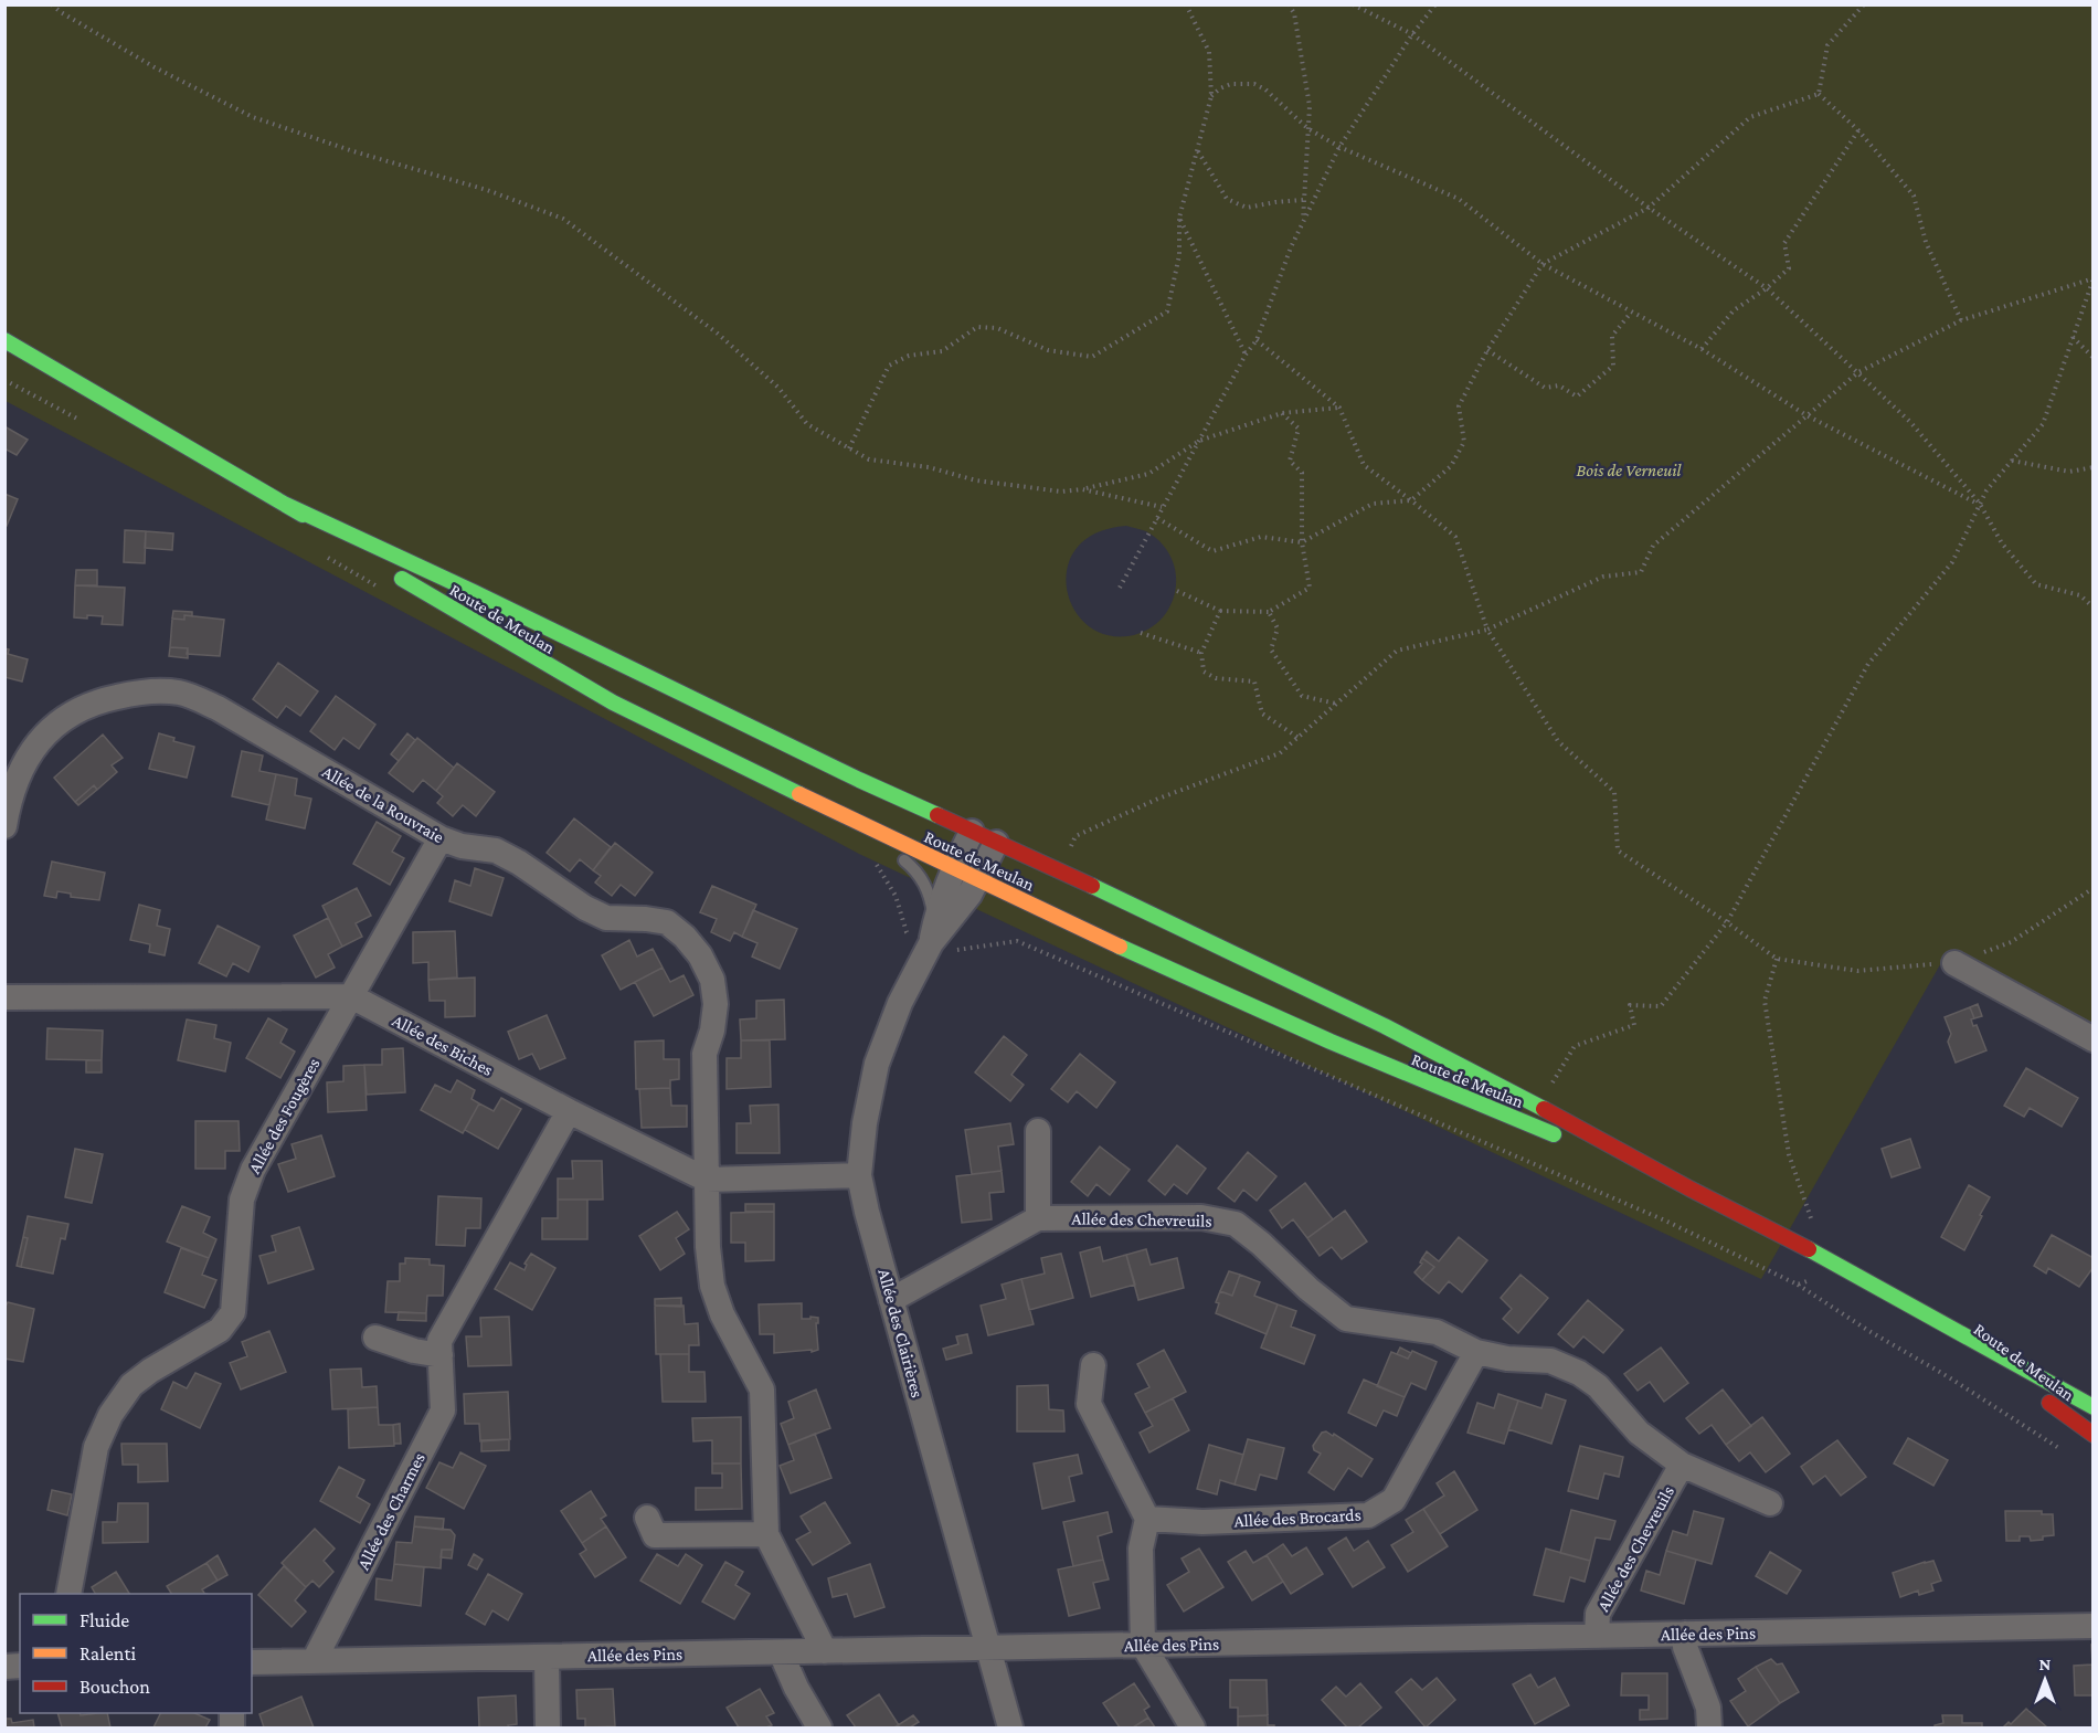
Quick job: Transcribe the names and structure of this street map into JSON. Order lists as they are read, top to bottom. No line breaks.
{"streets":{"main road":["Route de Meulan"],"street":["Allée de la Rouvraie","Allée des Biches","Allée des Fougères","Allée des Chevreuils","Allée des Clairières","Allée des Charmes","Allée des Brocards","Allée des Pins"]},"crossings":[["Route de Meulan","Allée des Clairières"],["Allée de la Rouvraie","Allée des Biches"],["Allée de la Rouvraie","Allée des Fougères"],["Allée de la Rouvraie","Allée des Pins"],["Allée des Biches","Allée des Fougères"],["Allée des Biches","Allée des Clairières"],["Allée des Biches","Allée des Charmes"],["Allée des Chevreuils","Allée des Clairières"],["Allée des Chevreuils","Allée des Brocards"],["Allée des Chevreuils","Allée des Pins"],["Allée des Clairières","Allée des Pins"],["Allée des Charmes","Allée des Pins"]],"parks":["Bois de Verneuil"],"legend":["Fluide","Ralenti","Bouchon"],"north":"top"}
